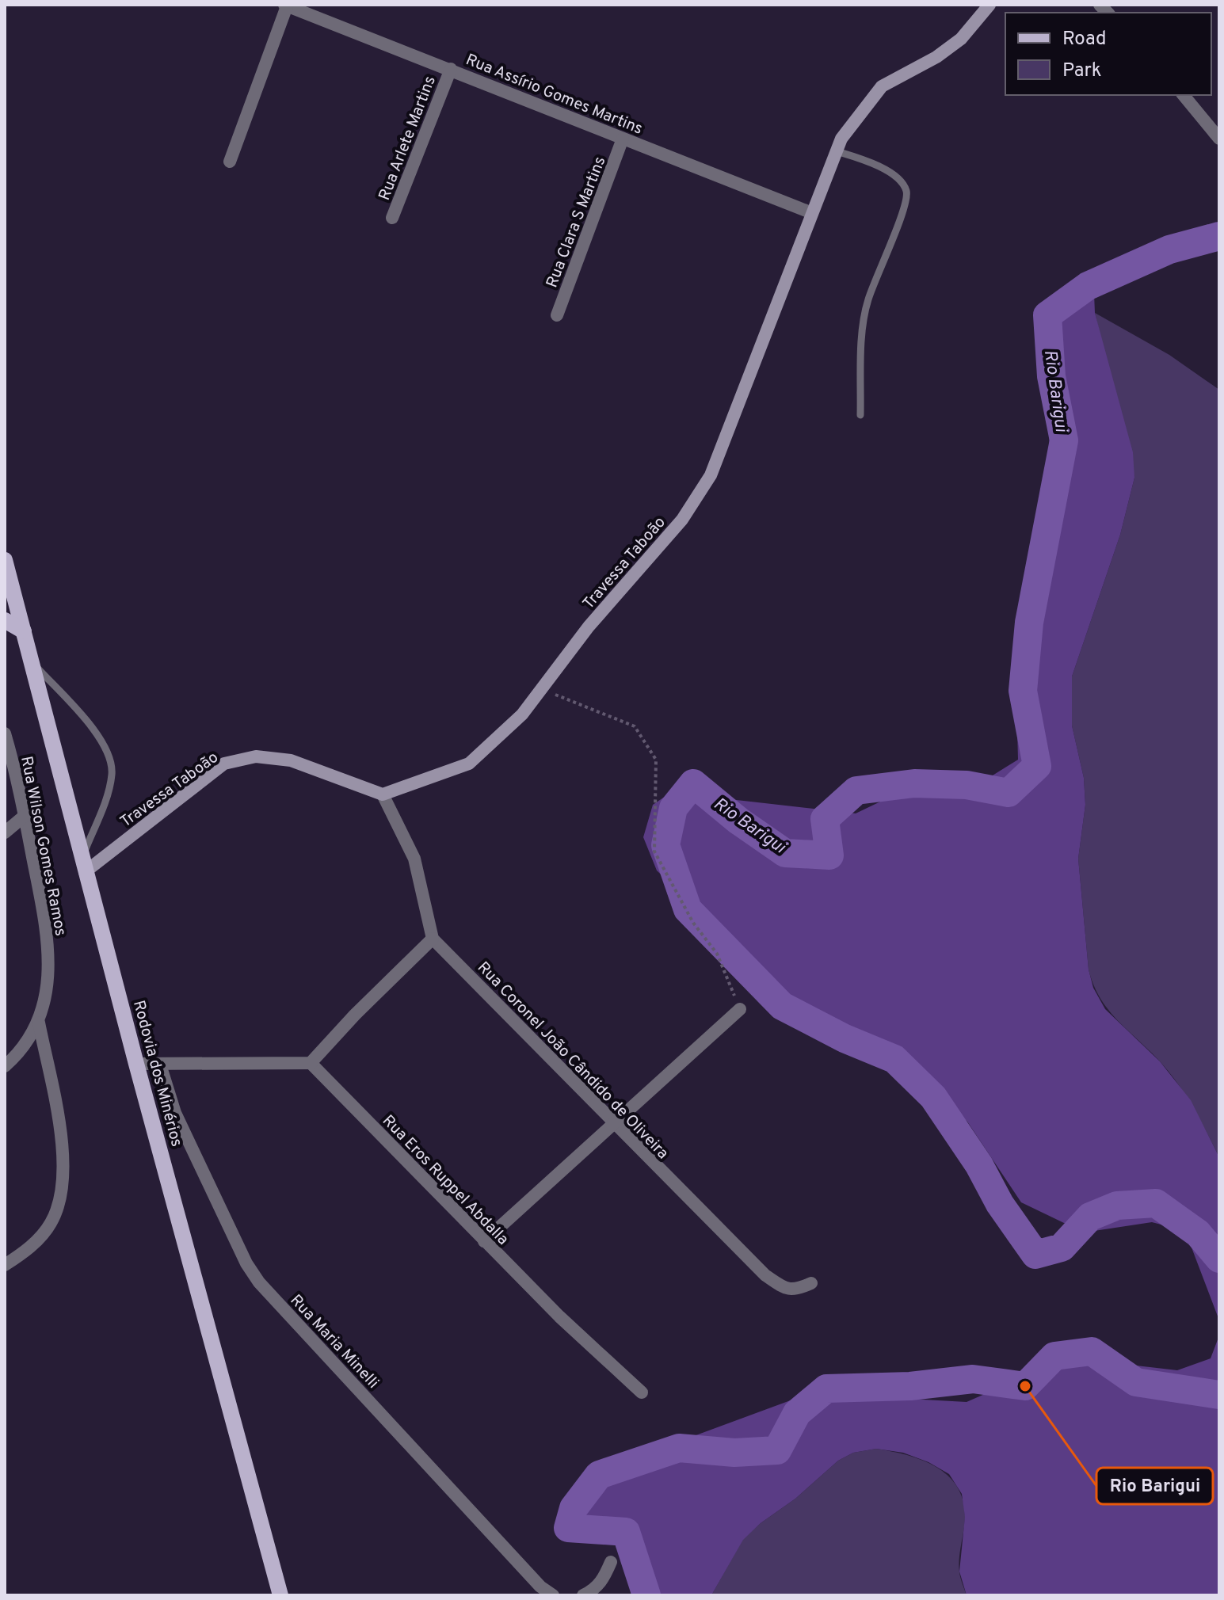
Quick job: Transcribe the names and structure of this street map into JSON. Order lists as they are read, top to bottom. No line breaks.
{"streets":{"main road":["Rodovia dos Minérios"],"street":["Rua Assírio Gomes Martins","Rua Arlete Martins","Rua Clara S Martins","Travessa Taboão","Rua Wilson Gomes Ramos","Rua Coronel João Cândido de Oliveira","Rua Eros Ruppel Abdalla","Rua Maria Minelli"]},"crossings":[["Rua Assírio Gomes Martins","Rua Arlete Martins"],["Rua Assírio Gomes Martins","Rua Clara S Martins"],["Rua Assírio Gomes Martins","Travessa Taboão"],["Travessa Taboão","Rodovia dos Minérios"]],"water":["Rio Barigui"],"places":["Rio Barigui"],"legend":["Road","Park"]}
